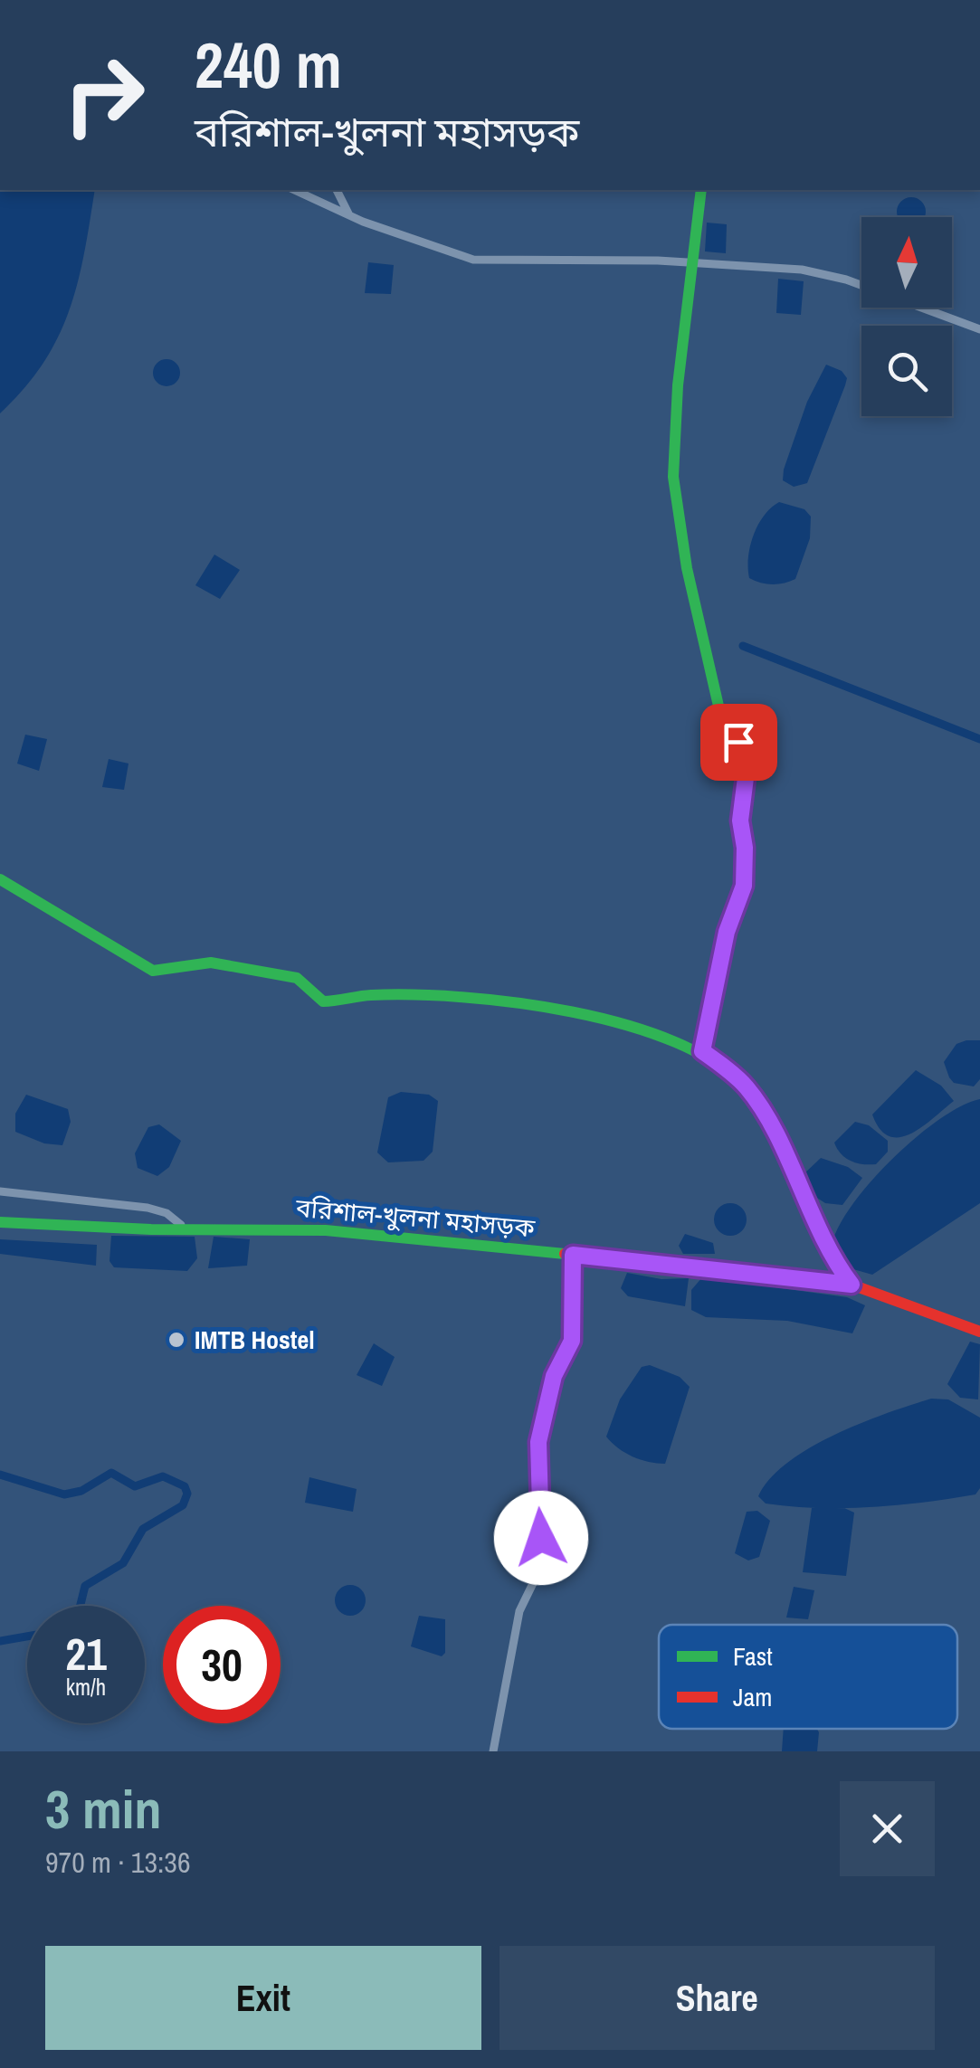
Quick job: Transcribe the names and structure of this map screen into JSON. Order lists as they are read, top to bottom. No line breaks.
{"streets":{"main road":["বরিশাল-খুলনা মহাসড়ক"]},"places":["IMTB Hostel"],"legend":["Fast","Jam"],"north":"top","page":{"turn":["240 m","বরিশাল-খুলনা মহাসড়ক"],"speed":"21 km/h","limit":"30","heading":["3 min","970 m · 13:36"],"buttons":["Exit","Share"]}}
